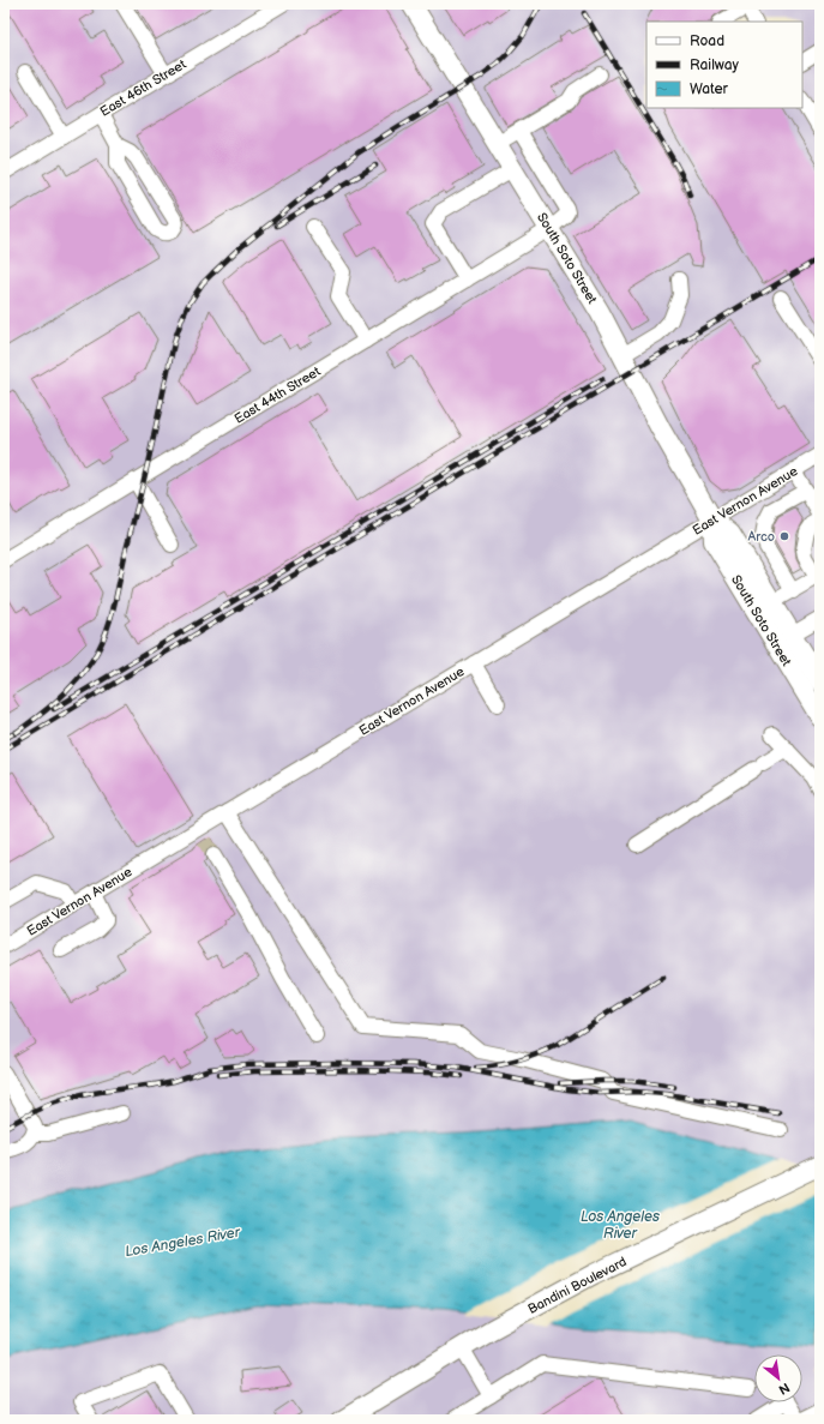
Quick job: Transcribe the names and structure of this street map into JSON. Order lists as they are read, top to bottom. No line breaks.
{"streets":{"main road":["South Soto Street","Bandini Boulevard"],"street":["East 46th Street","East 44th Street","East Vernon Avenue"]},"crossings":[["South Soto Street","East 44th Street"],["South Soto Street","East Vernon Avenue"]],"water":["Los Angeles River"],"places":["Arco"],"legend":["Road","Railway","Water"],"north":"bottom right"}
